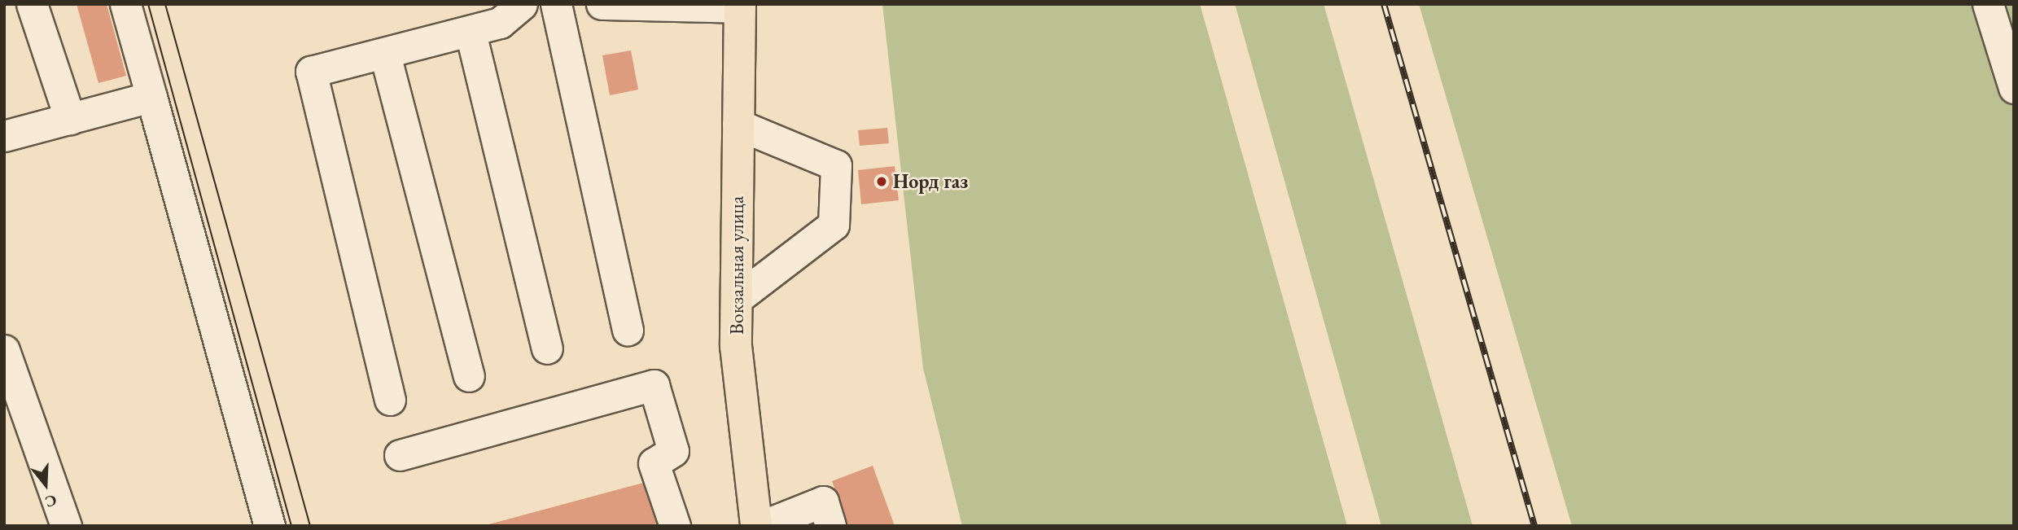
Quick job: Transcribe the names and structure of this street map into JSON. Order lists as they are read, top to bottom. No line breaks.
{"streets":{"main road":["Вокзальная улица"]},"places":["Норд газ"],"north":"bottom"}
